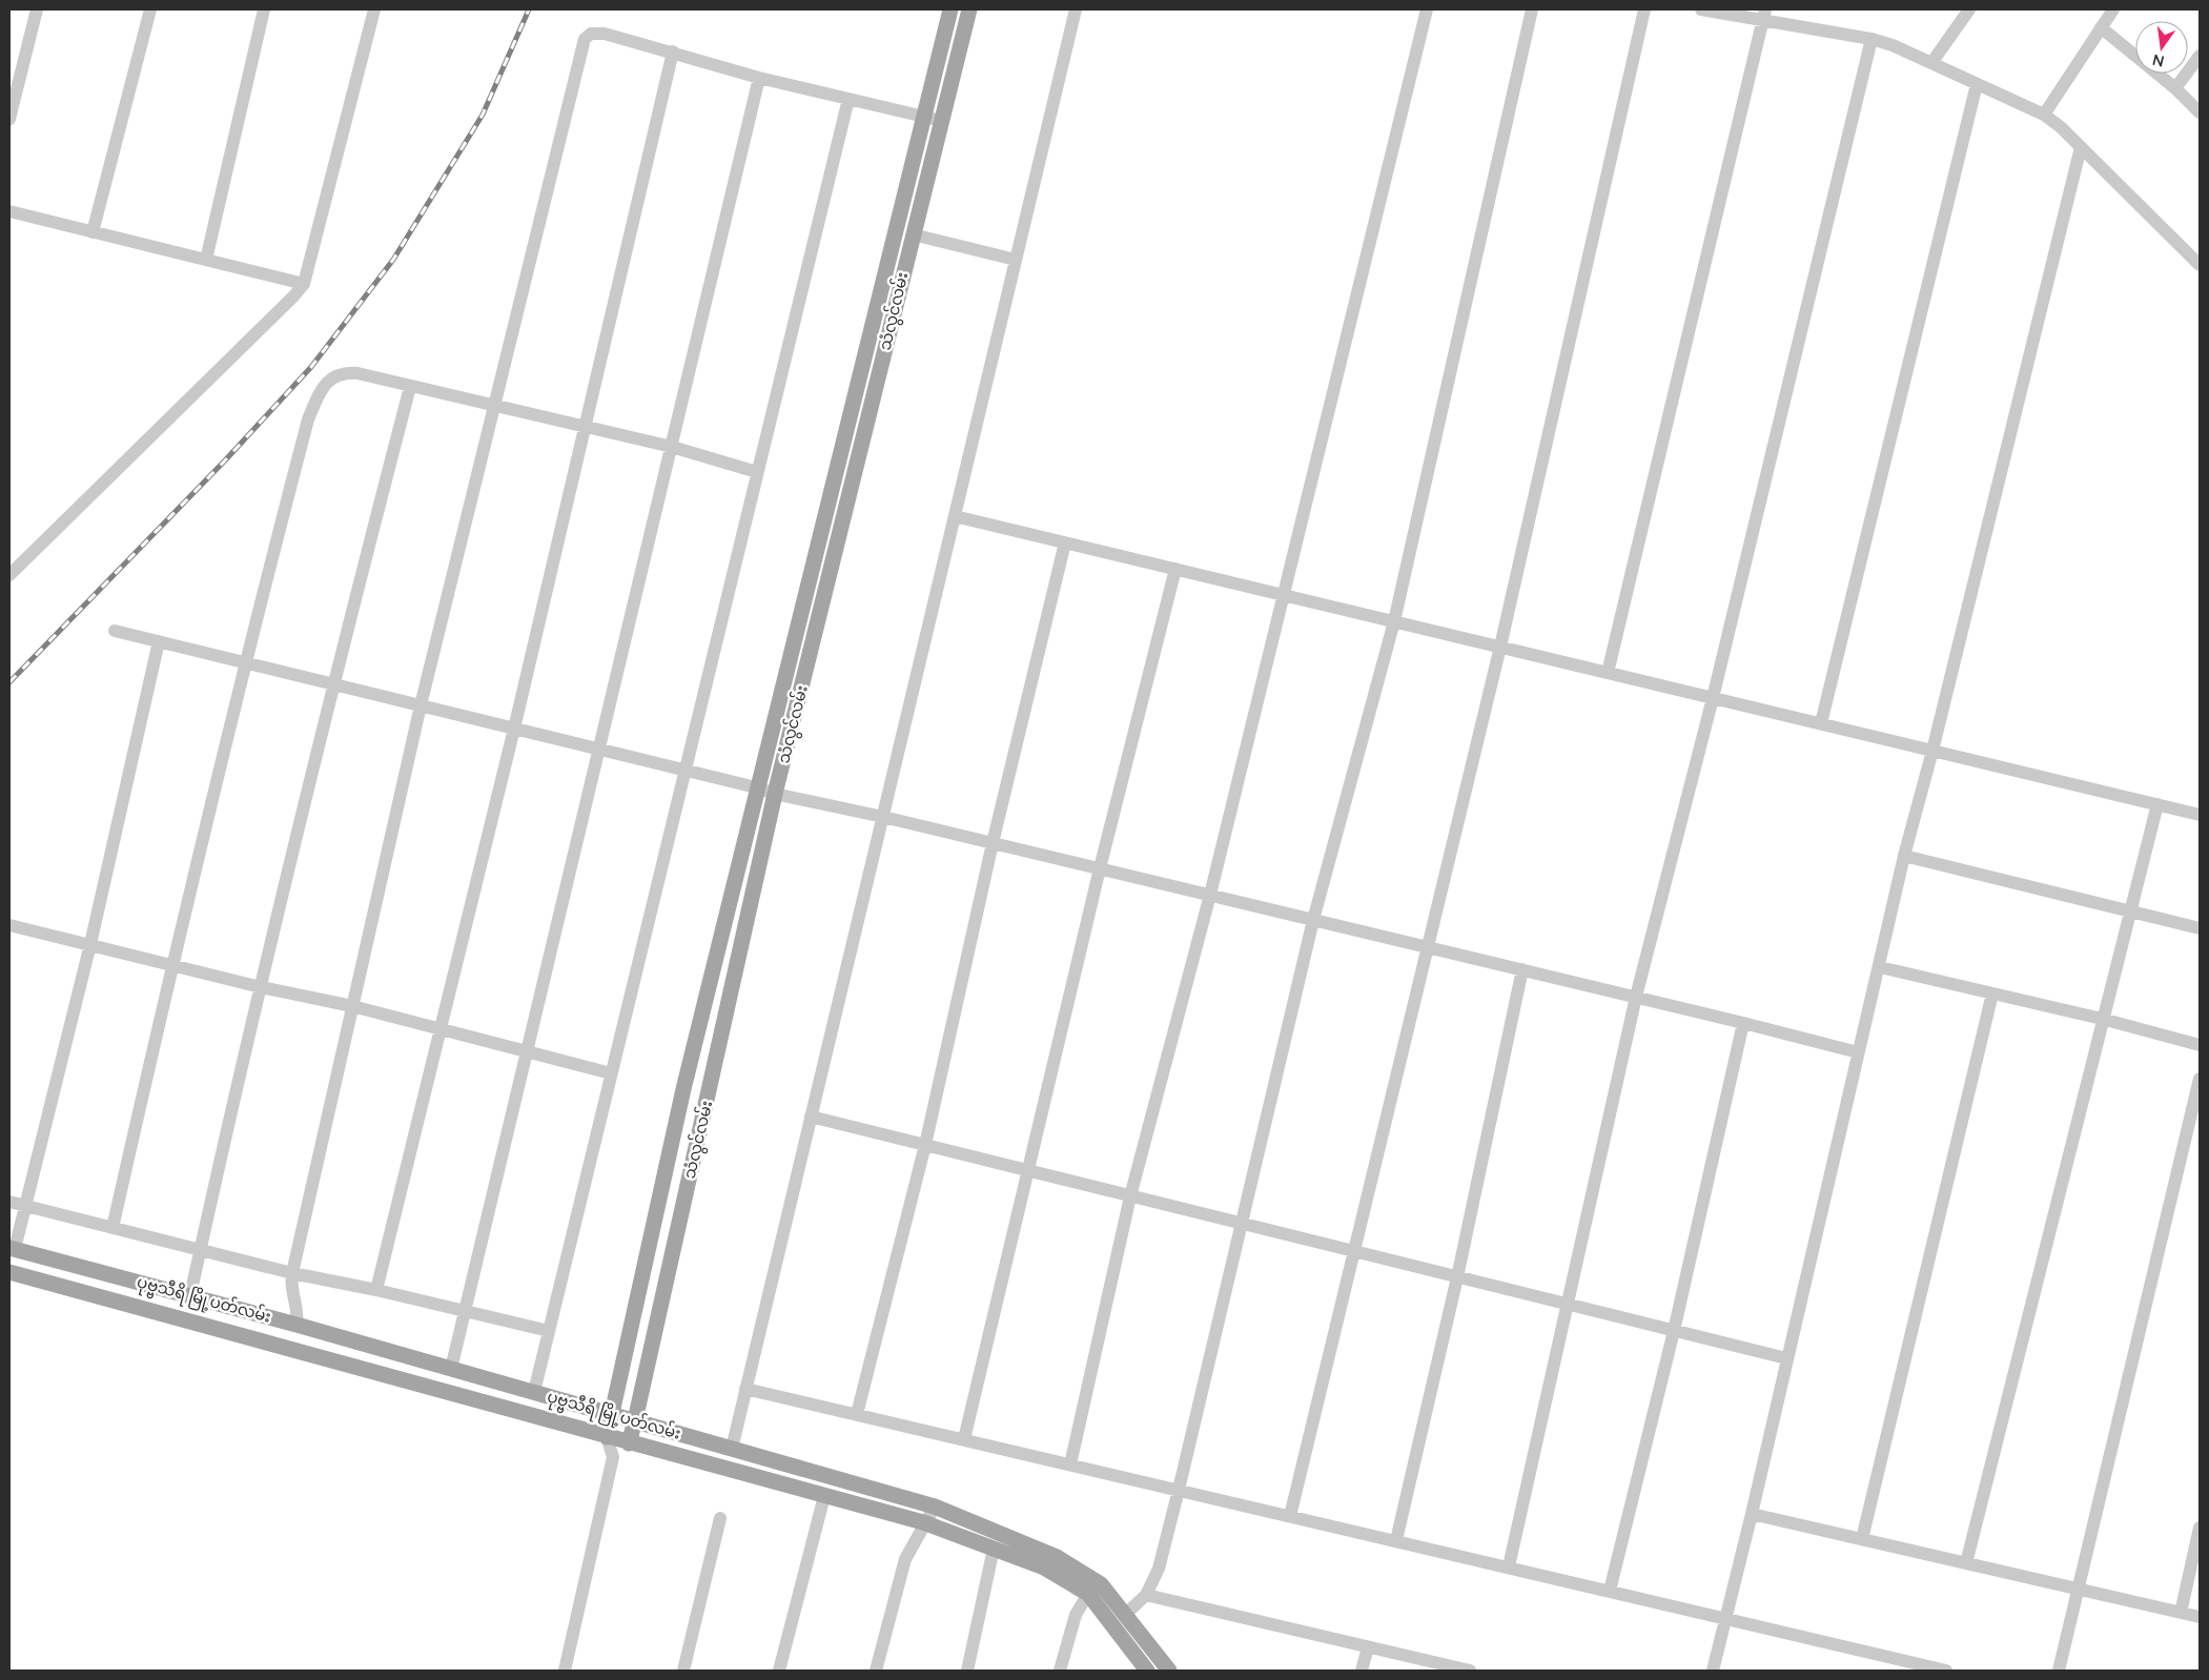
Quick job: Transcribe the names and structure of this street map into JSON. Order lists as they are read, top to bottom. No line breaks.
{"streets":{"main road":["သံလွင်လမ်း","ပုဗ္ဗသီရိ မြို့ပတ်လမ်း"]},"crossings":[["သံလွင်လမ်း","ပုဗ္ဗသီရိ မြို့ပတ်လမ်း"]],"north":"bottom"}
